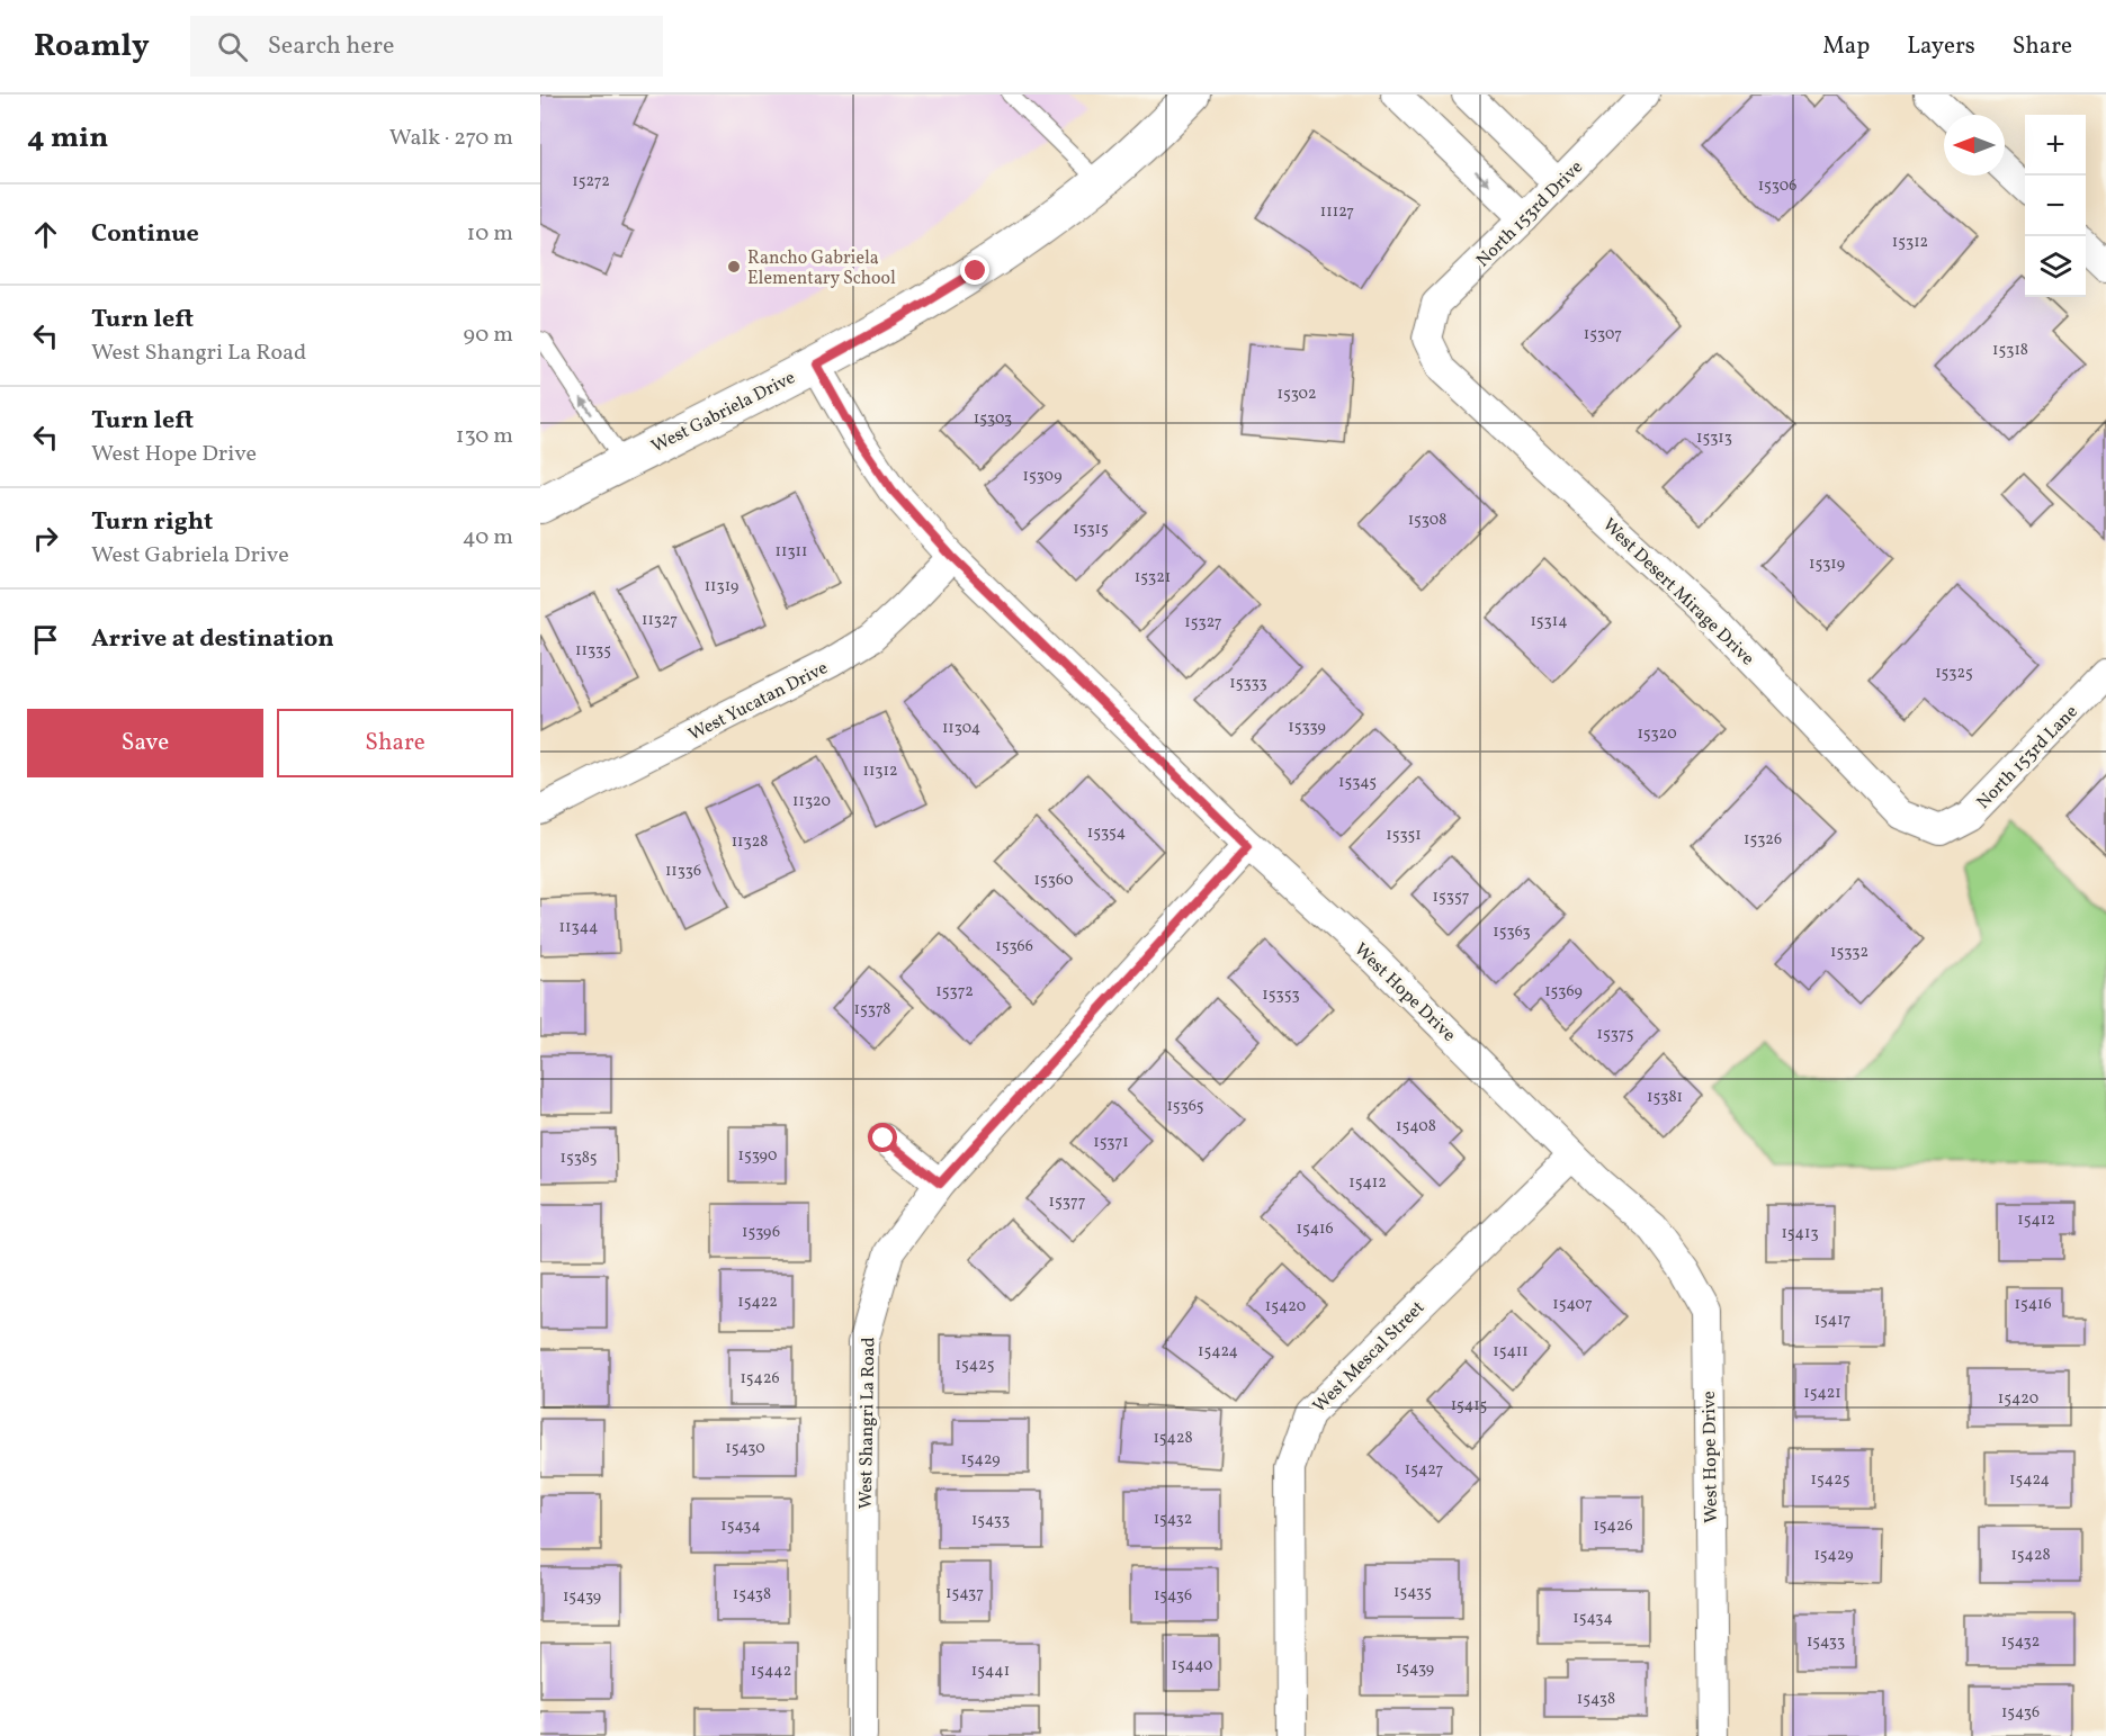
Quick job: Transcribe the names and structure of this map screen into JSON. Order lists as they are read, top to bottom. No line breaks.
{"streets":{"street":["North 153rd Drive","West Gabriela Drive","West Desert Mirage Drive","West Yucatan Drive","North 153rd Lane","West Hope Drive","West Mescal Street","West Shangri La Road"]},"crossings":[["North 153rd Drive","West Desert Mirage Drive"],["West Gabriela Drive","West Hope Drive"],["West Desert Mirage Drive","North 153rd Lane"],["West Yucatan Drive","West Hope Drive"],["West Hope Drive","West Mescal Street"],["West Hope Drive","West Shangri La Road"]],"places":["Rancho Gabriela Elementary School"],"house_numbers":["15272","15306","11127","15312","15307","15318","15302","15303","15313","15309","15308","15315","11311","15319","15321","11319","11327","15314","15327","11335","15325","15333","15339","11304","15320","11312","15345","11320","15354","15351","15326","11328","11336","15360","15357","11344","15363","15366","15332","15372","15369","15353","15378","15375","15381","15365","15408","15371","15390","15385","15412","15377","15412","15416","15396","15413","15422","15407","15416","15420","15417","15424","15411","15425","15426","15421","15420","15415","15428","15430","15429","15427","15425","15424","15432","15433","15434","15426","15429","15428","15435","15437","15438","15436","15439","15434","15433","15432","15440","15439","15442","15441","15438","15436"],"north":"left","page":{"header":"Roamly","search":"Search here","nav":["Map","Layers","Share"],"heading":["4 min","Walk · 270 m"],"map_buttons":["+","−"],"list":[["Continue","10 m"],["Turn left","West Shangri La Road","90 m"],["Turn left","West Hope Drive","130 m"],["Turn right","West Gabriela Drive","40 m"],"Arrive at destination"],"buttons":["Save","Share"]}}
